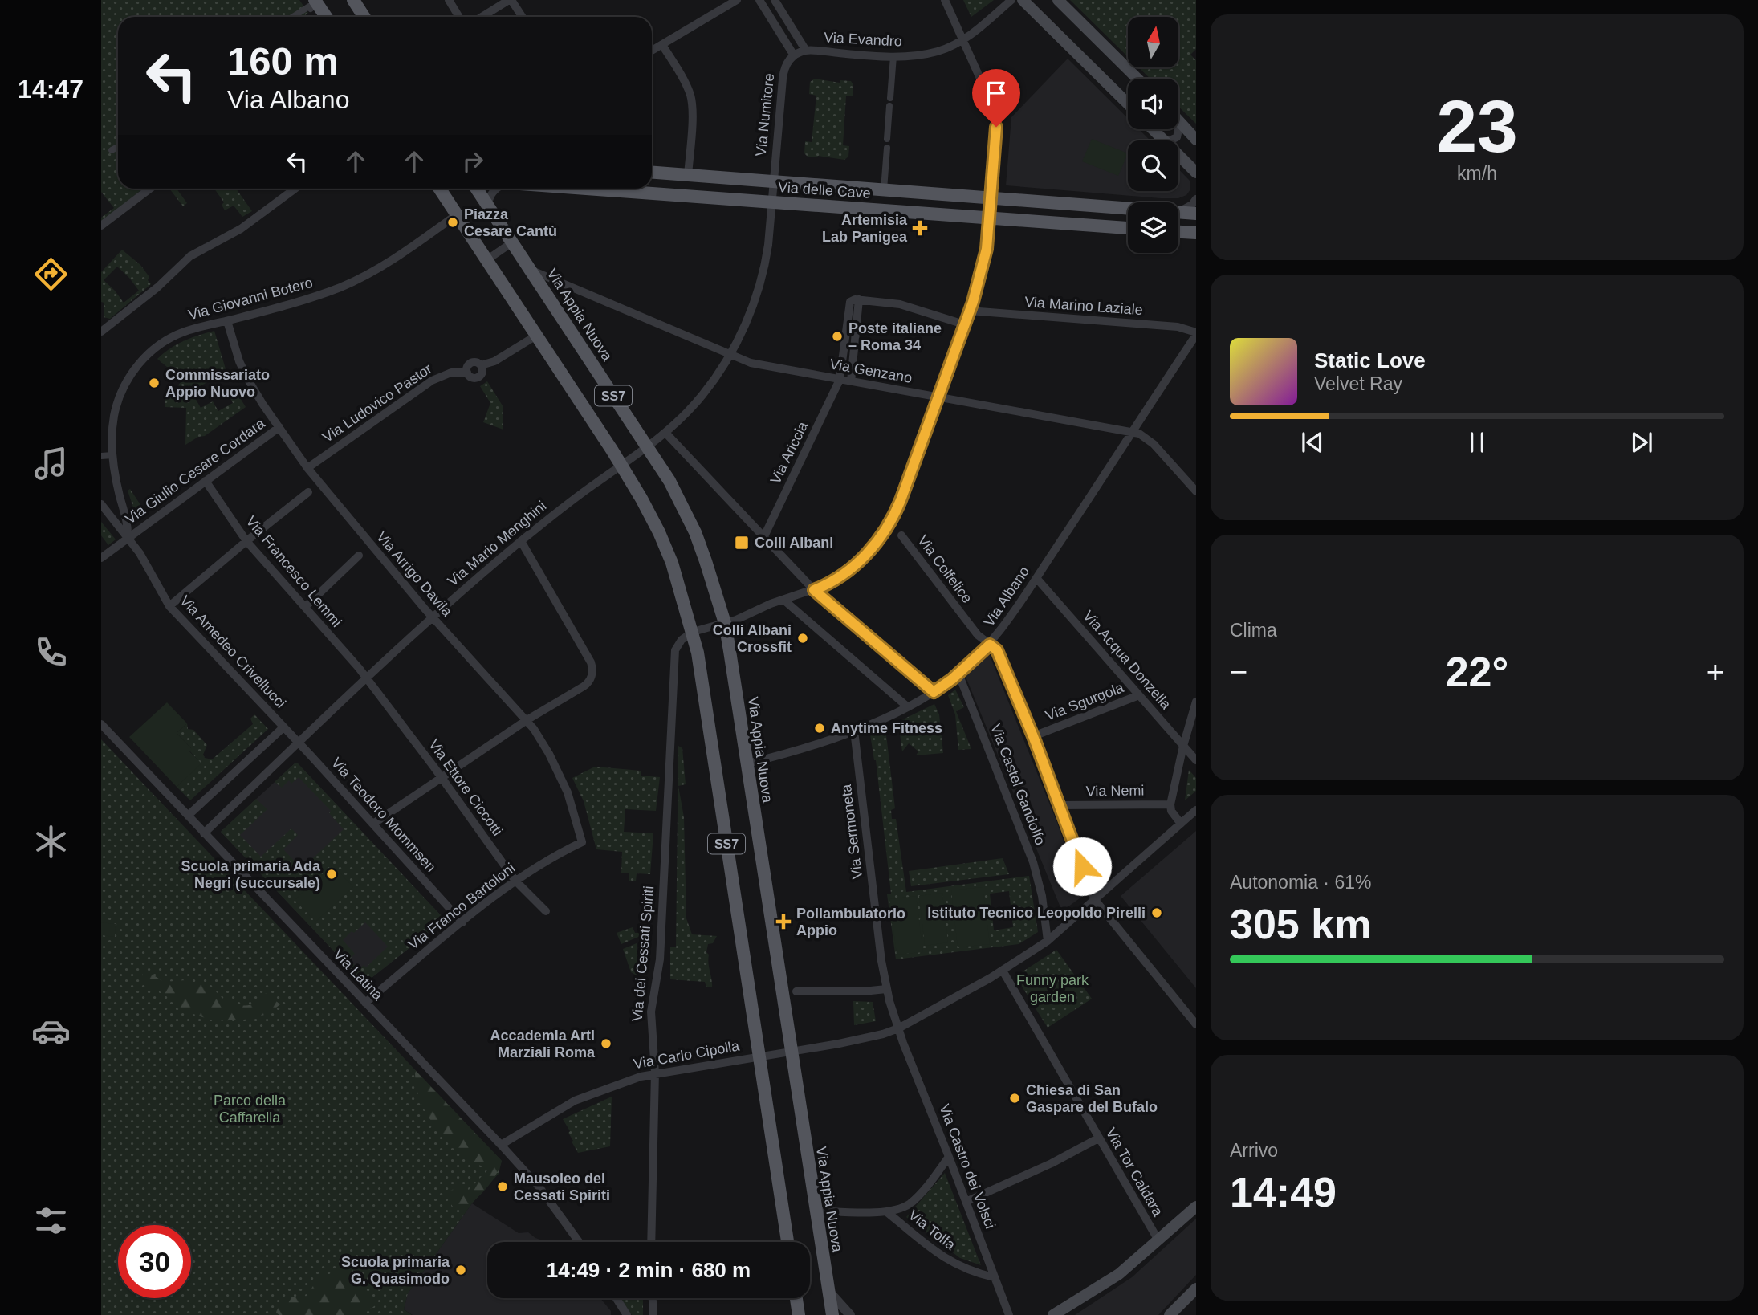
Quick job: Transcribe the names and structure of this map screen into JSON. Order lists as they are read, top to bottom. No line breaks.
{"streets":{"main road":["Via delle Cave","Via Appia Nuova","SS7"],"street":["Via Evandro","Via Numitore","Via Giovanni Botero","Via Marino Laziale","Via Genzano","Via Ludovico Pastor","Via Ariccia","Via Giulio Cesare Cordara","Via Mario Menghini","Via Colfelice","Via Francesco Lemmi","Via Arrigo Davila","Via Albano","Via Amedeo Crivellucci","Via Acqua Donzella","Via Sgurgola","Via Castel Gandolfo","Via Ettore Ciccotti","Via Nemi","Via Teodoro Mommsen","Via Sermoneta","Via Franco Bartoloni","Via dei Cessati Spiriti","Via Latina","Via Carlo Cipolla","Via Castro dei Volsci","Via Tor Caldara","Via Tolfa"]},"crossings":[["Via Evandro","Via Numitore"],["Via Numitore","Via delle Cave"],["Via Numitore","Via Genzano"],["Via Numitore","Via Mario Menghini"],["Via Giovanni Botero","SS7"],["Via Giovanni Botero","Via Giulio Cesare Cordara"],["Via Giovanni Botero","Via Arrigo Davila"],["Via Giovanni Botero","Via Amedeo Crivellucci"],["Via Marino Laziale","Via Albano"],["Via Appia Nuova","Via Genzano"],["Via Appia Nuova","Via Mario Menghini"],["Via Appia Nuova","Via Albano"],["Via Appia Nuova","Via Carlo Cipolla"],["Via Genzano","Via Ariccia"],["Via Genzano","Via Mario Menghini"],["Via Genzano","Via Albano"],["SS7","Via Ludovico Pastor"],["SS7","Via Mario Menghini"],["SS7","Via dei Cessati Spiriti"],["SS7","Via Carlo Cipolla"],["Via Ludovico Pastor","Via Arrigo Davila"],["Via Giulio Cesare Cordara","Via Francesco Lemmi"],["Via Giulio Cesare Cordara","Via Arrigo Davila"],["Via Giulio Cesare Cordara","Via Amedeo Crivellucci"],["Via Mario Menghini","Via Francesco Lemmi"],["Via Mario Menghini","Via Arrigo Davila"],["Via Mario Menghini","Via Ettore Ciccotti"],["Via Mario Menghini","Via Teodoro Mommsen"],["Via Mario Menghini","Via Latina"],["Via Colfelice","Via Albano"],["Via Francesco Lemmi","Via Ettore Ciccotti"],["Via Arrigo Davila","Via Franco Bartoloni"],["Via Albano","Via Acqua Donzella"],["Via Albano","Via Castel Gandolfo"],["Via Albano","Via Sermoneta"],["Via Amedeo Crivellucci","Via Teodoro Mommsen"],["Via Acqua Donzella","Via Sgurgola"],["Via Castel Gandolfo","Via Carlo Cipolla"],["Via Ettore Ciccotti","Via Franco Bartoloni"],["Via Teodoro Mommsen","Via Franco Bartoloni"],["Via Sermoneta","Via Carlo Cipolla"],["Via Sermoneta","Via Castro dei Volsci"],["Via Franco Bartoloni","Via Latina"],["Via dei Cessati Spiriti","Via Carlo Cipolla"],["Via Latina","Via Carlo Cipolla"],["Via Carlo Cipolla","Via Castro dei Volsci"],["Via Carlo Cipolla","Via Tor Caldara"],["Via Castro dei Volsci","Via Tolfa"]],"parks":["Funny park garden","Parco della Caffarella"],"places":{"other":["Piazza Cesare Cantù","Poste italiane – Roma 34","Commissariato Appio Nuovo","Colli Albani Crossfit","Anytime Fitness","Scuola primaria Ada Negri (succursale)","Istituto Tecnico Leopoldo Pirelli","Accademia Arti Marziali Roma","Chiesa di San Gaspare del Bufalo","Mausoleo dei Cessati Spiriti","Scuola primaria G. Quasimodo"],"health":["Artemisia Lab Panigea","Poliambulatorio Appio"],"transit":["Colli Albani"]},"north":"top","page":{"tabs":"14:47","tile":[["23","km/h"],"Clima",["Autonomia · 61%","305 km"],["Arrivo","14:49"]],"turn":["160 m","Via Albano"],"song":["Static Love","Velvet Ray"],"heat":["−","22°","+"],"limit":"30","trip":"14:49 · 2 min · 680 m"}}
